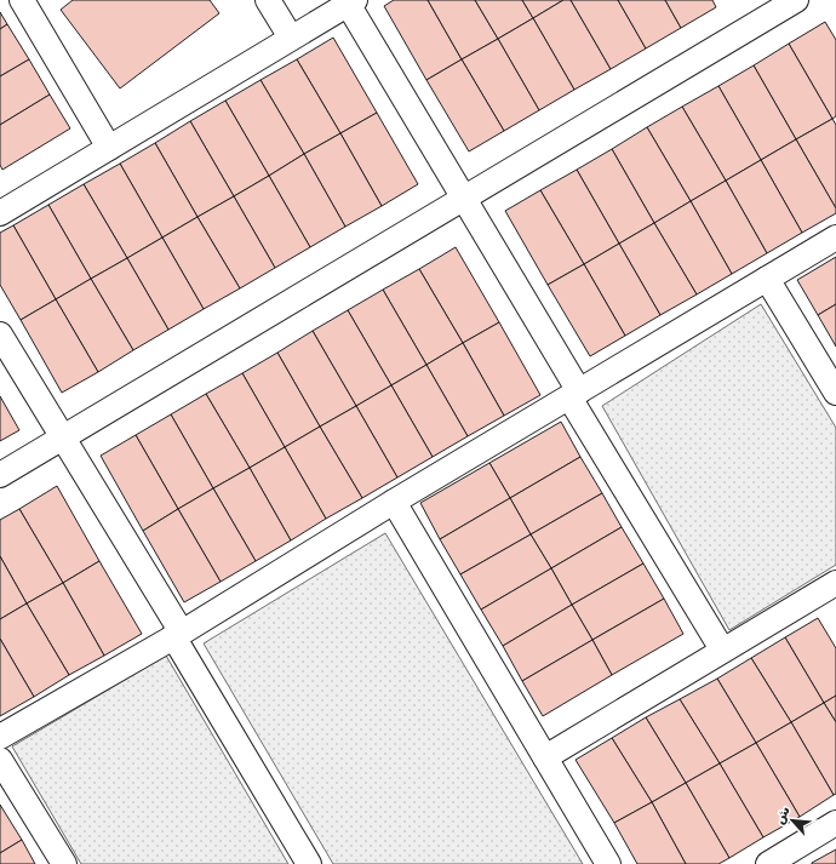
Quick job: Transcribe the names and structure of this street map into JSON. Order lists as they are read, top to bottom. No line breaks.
{"north":"top left"}
